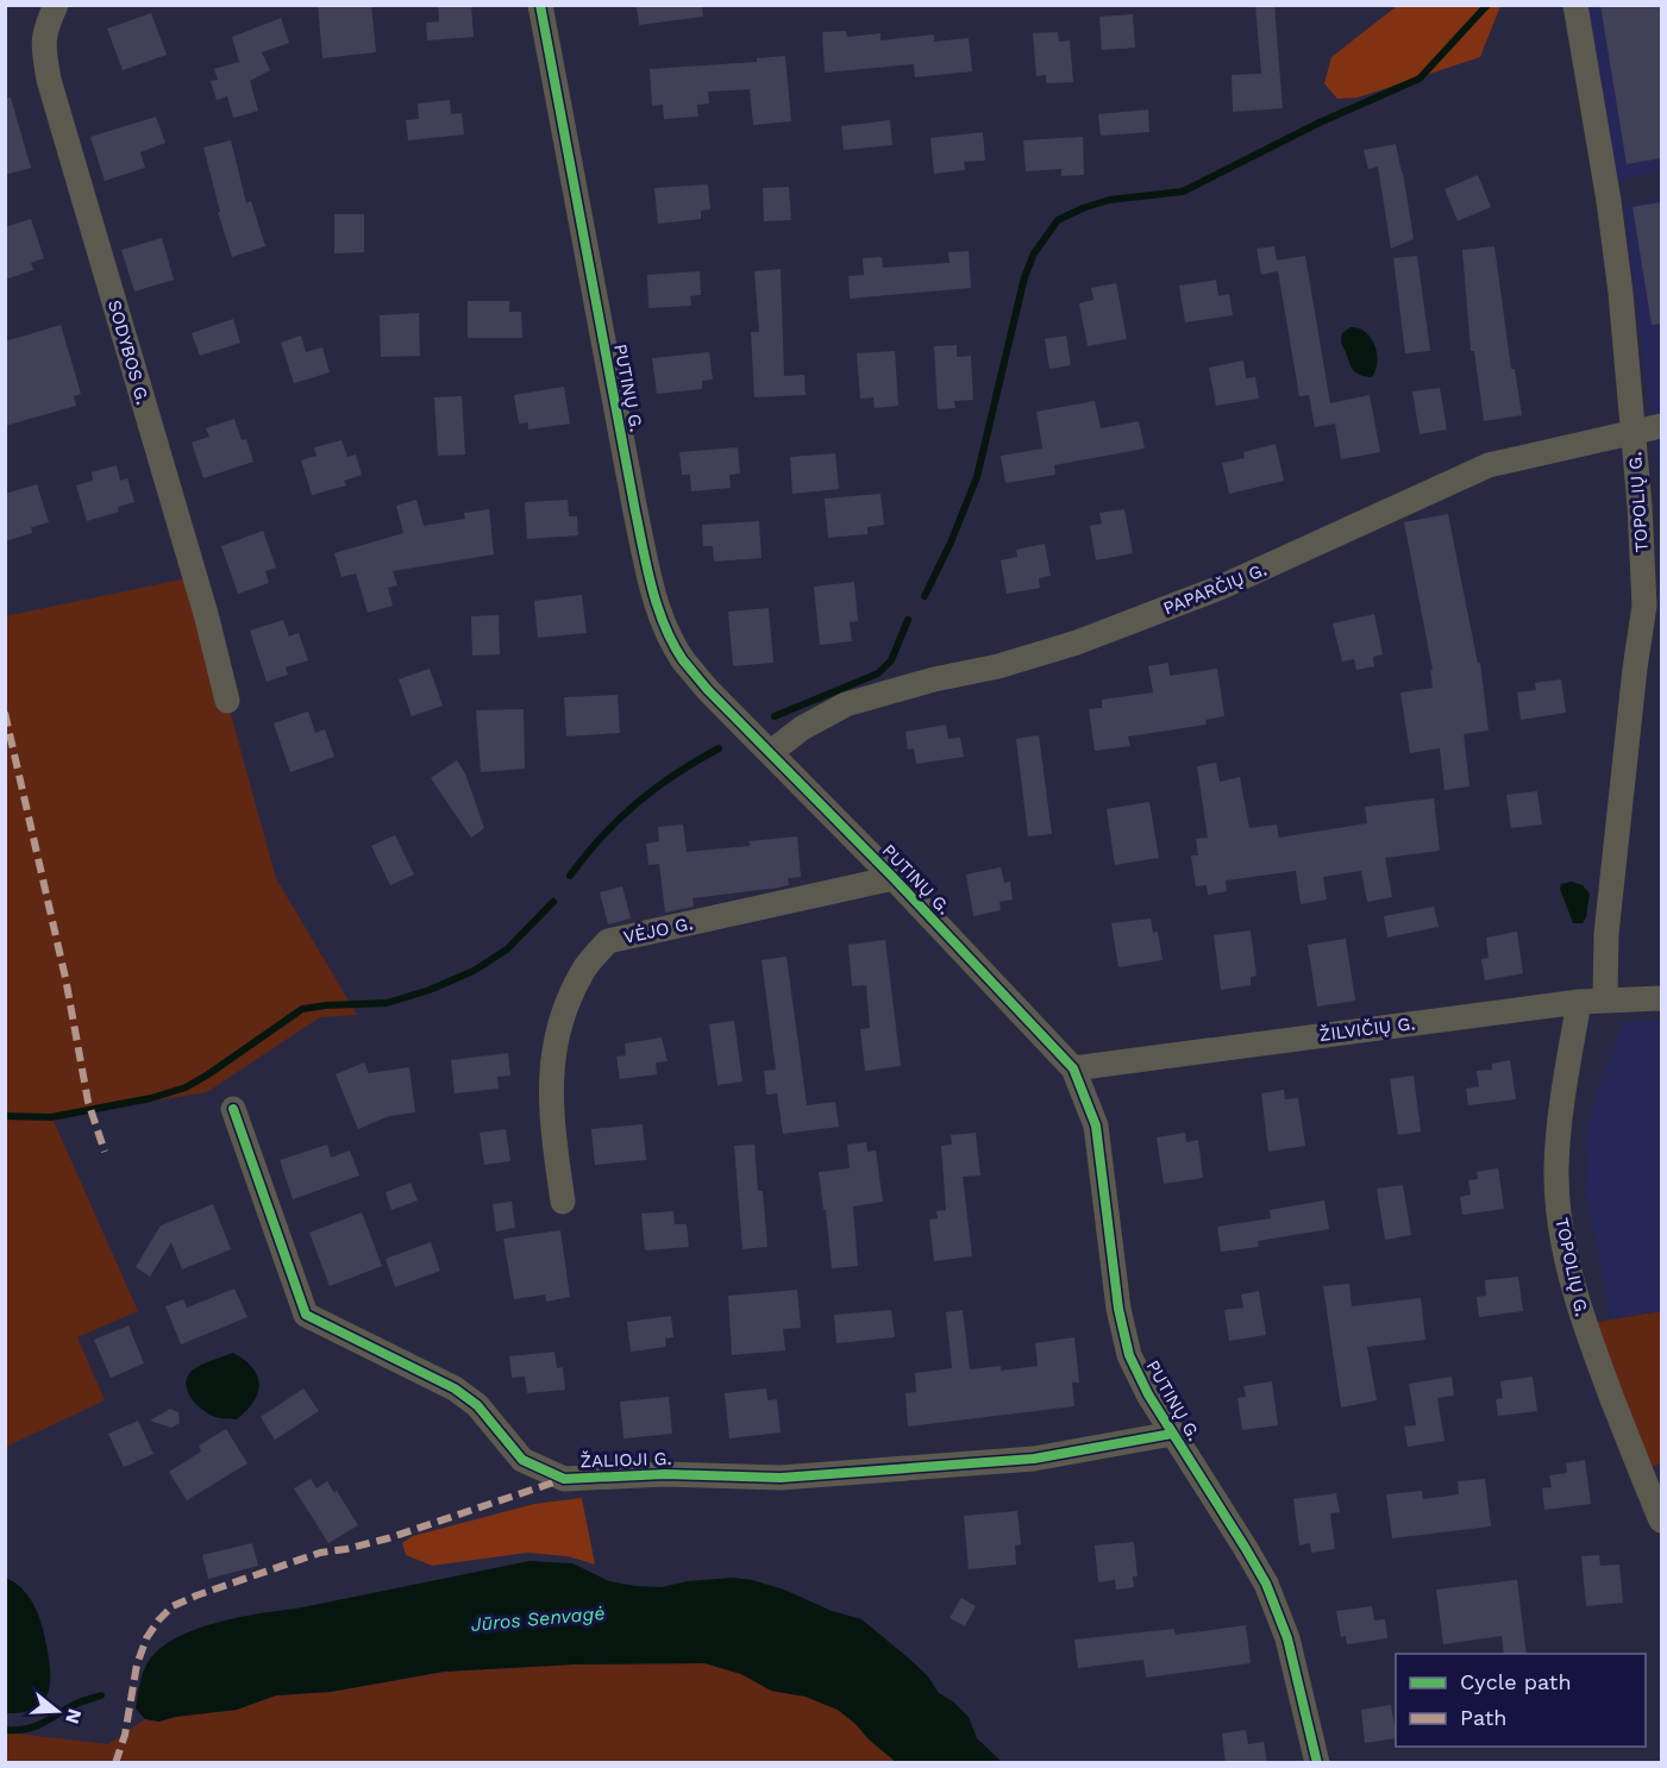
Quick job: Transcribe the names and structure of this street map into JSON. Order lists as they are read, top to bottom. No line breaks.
{"streets":{"street":["SODYBOS G.","PUTINŲ G.","TOPOLIŲ G.","PAPARČIŲ G.","VĖJO G.","ŽILVIČIŲ G.","ŽALIOJI G."]},"crossings":[["PUTINŲ G.","PAPARČIŲ G."],["PUTINŲ G.","VĖJO G."],["PUTINŲ G.","ŽILVIČIŲ G."],["PUTINŲ G.","ŽALIOJI G."],["TOPOLIŲ G.","PAPARČIŲ G."],["TOPOLIŲ G.","ŽILVIČIŲ G."]],"water":["Jūros Senvagė"],"legend":["Cycle path","Path"],"north":"right"}
